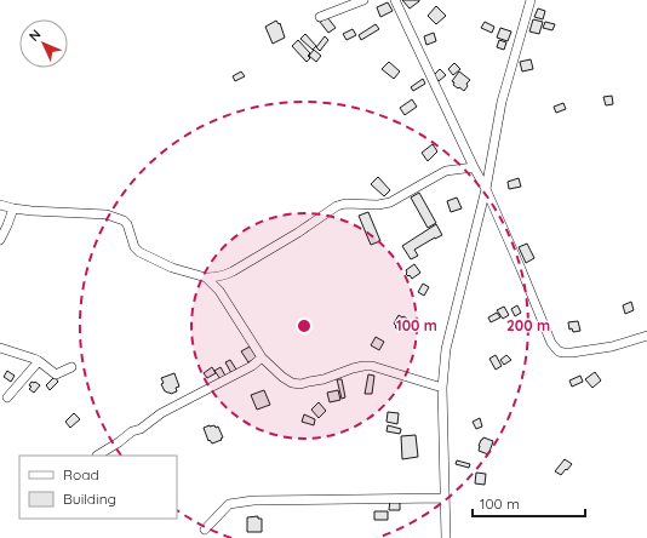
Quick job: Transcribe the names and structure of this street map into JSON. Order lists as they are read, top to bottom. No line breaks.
{"legend":["Road","Building"],"scale_bar":"100 m","north":"top left","rings":["100 m","200 m"]}
